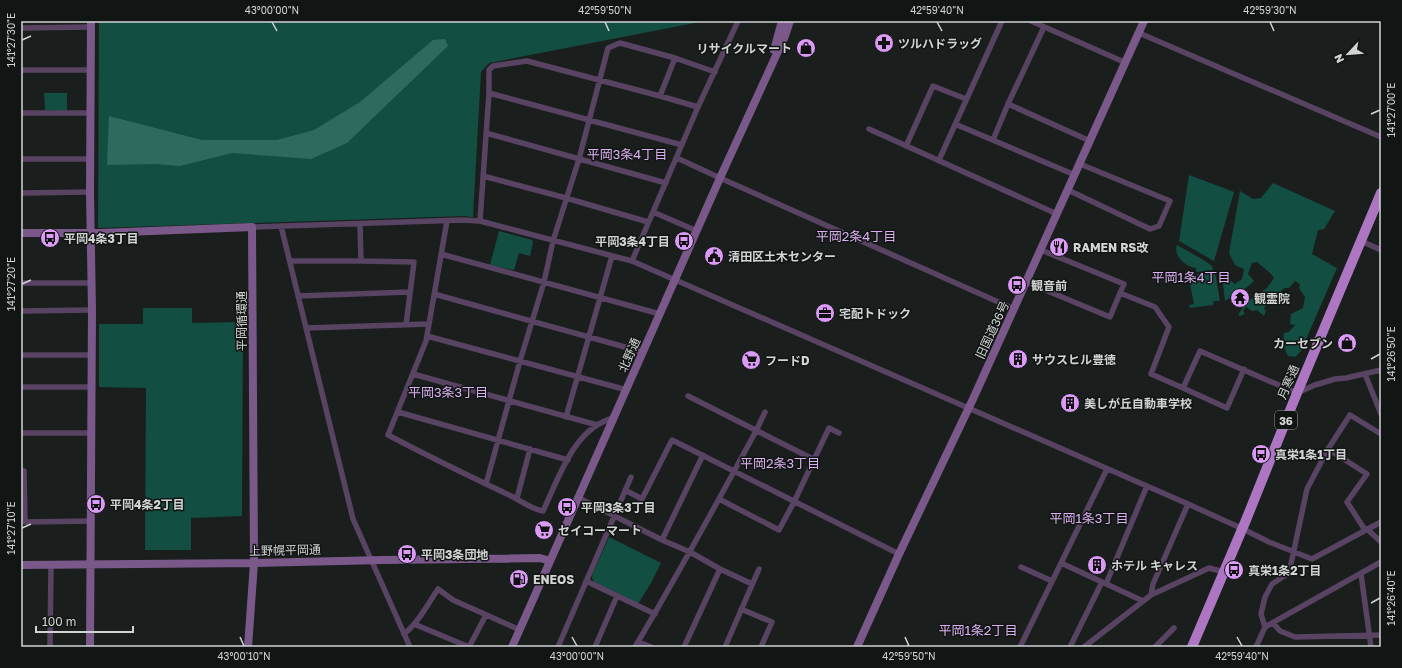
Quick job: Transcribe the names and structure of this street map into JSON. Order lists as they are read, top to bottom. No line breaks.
{"streets":{"highway":["月寒通","36"],"street":["平岡循環通","旧国道36号","北野通","上野幌平岡通"]},"crossings":[["平岡循環通","上野幌平岡通"],["北野通","上野幌平岡通"]],"districts":["平岡3条4丁目","平岡2条4丁目","平岡1条4丁目","平岡3条3丁目","平岡2条3丁目","平岡1条3丁目","平岡1条2丁目"],"places":{"pharmacy":["ツルハドラッグ"],"shop":["リサイクルマート","カーセブン"],"bus stop":["平岡4条3丁目","平岡3条4丁目","観音前","真栄1条1丁目","平岡4条2丁目","平岡3条3丁目","平岡3条団地","真栄1条2丁目"],"restaurant":["RAMEN RS改"],"public building":["清田区土木センター"],"temple":["観霊院"],"office":["宅配トドック"],"building":["サウスヒル豊徳","美しが丘自動車学校","ホテル キャレス"],"supermarket":["フードD","セイコーマート"],"fuel station":["ENEOS"]},"scale_bar":"100 m","north":"bottom left","coordinates":["43°00'00\"N","42°59'50\"N","42°59'40\"N","42°59'30\"N","141°27'30\"E","141°27'00\"E","141°27'20\"E","141°26'50\"E","141°27'10\"E","141°26'40\"E","43°00'10\"N"]}
